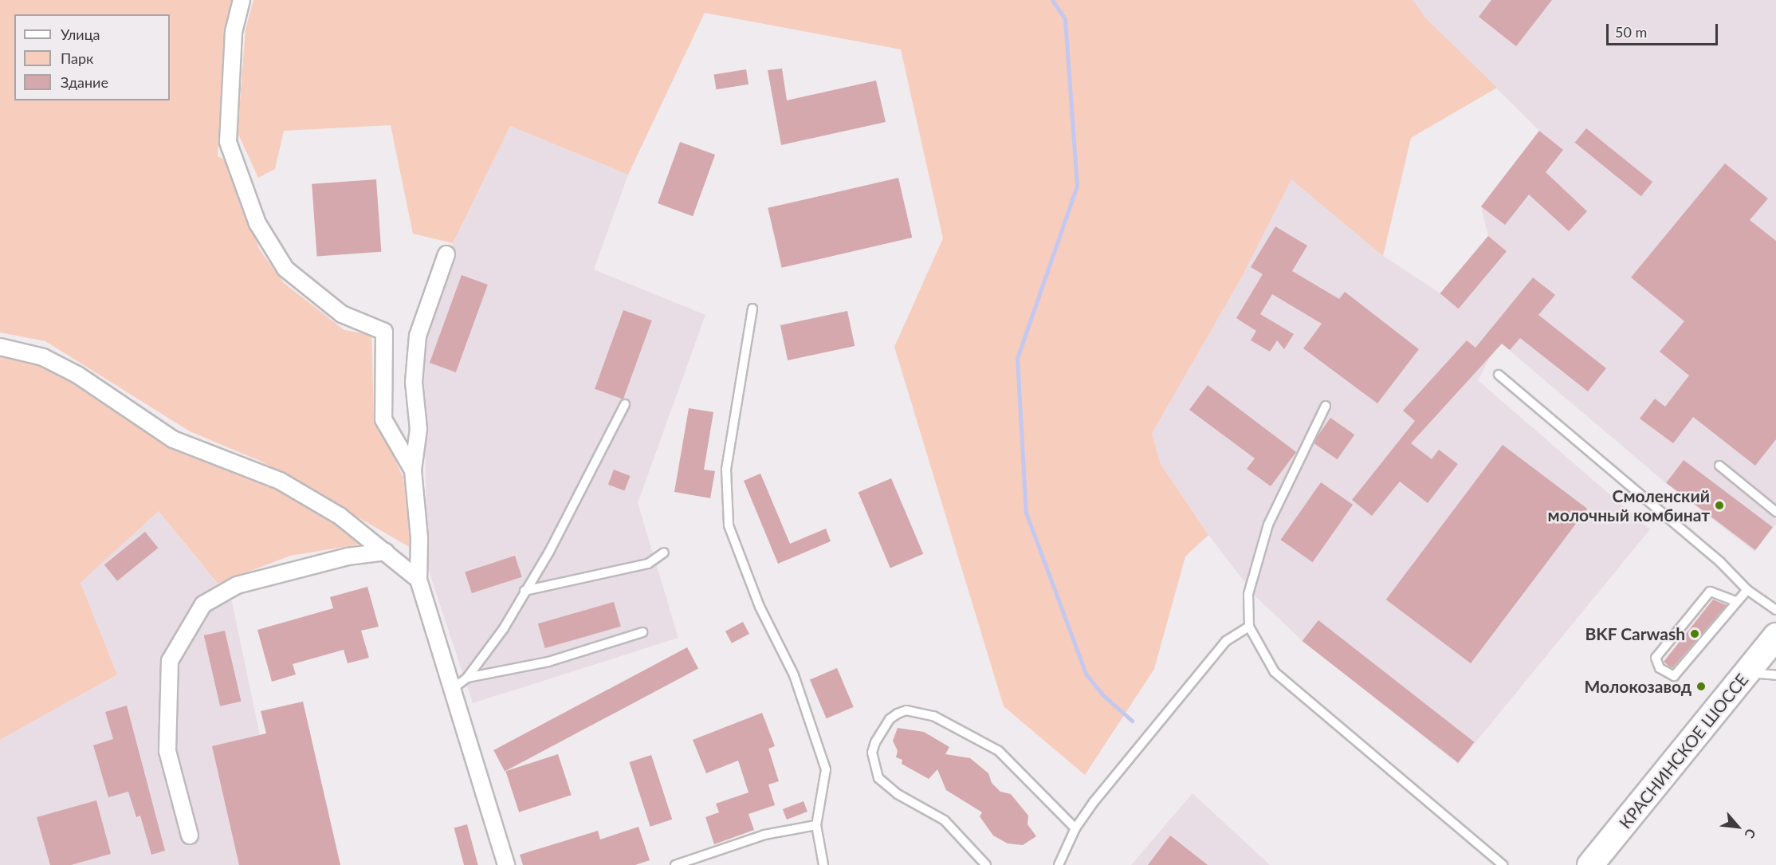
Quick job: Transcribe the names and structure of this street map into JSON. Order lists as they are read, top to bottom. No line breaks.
{"streets":{"main road":["КРАСНИНСКОЕ ШОССЕ"]},"places":["Смоленский молочный комбинат","BKF Carwash","Молокозавод"],"legend":["Улица","Парк","Здание"],"scale_bar":"50 m","north":"bottom right"}
